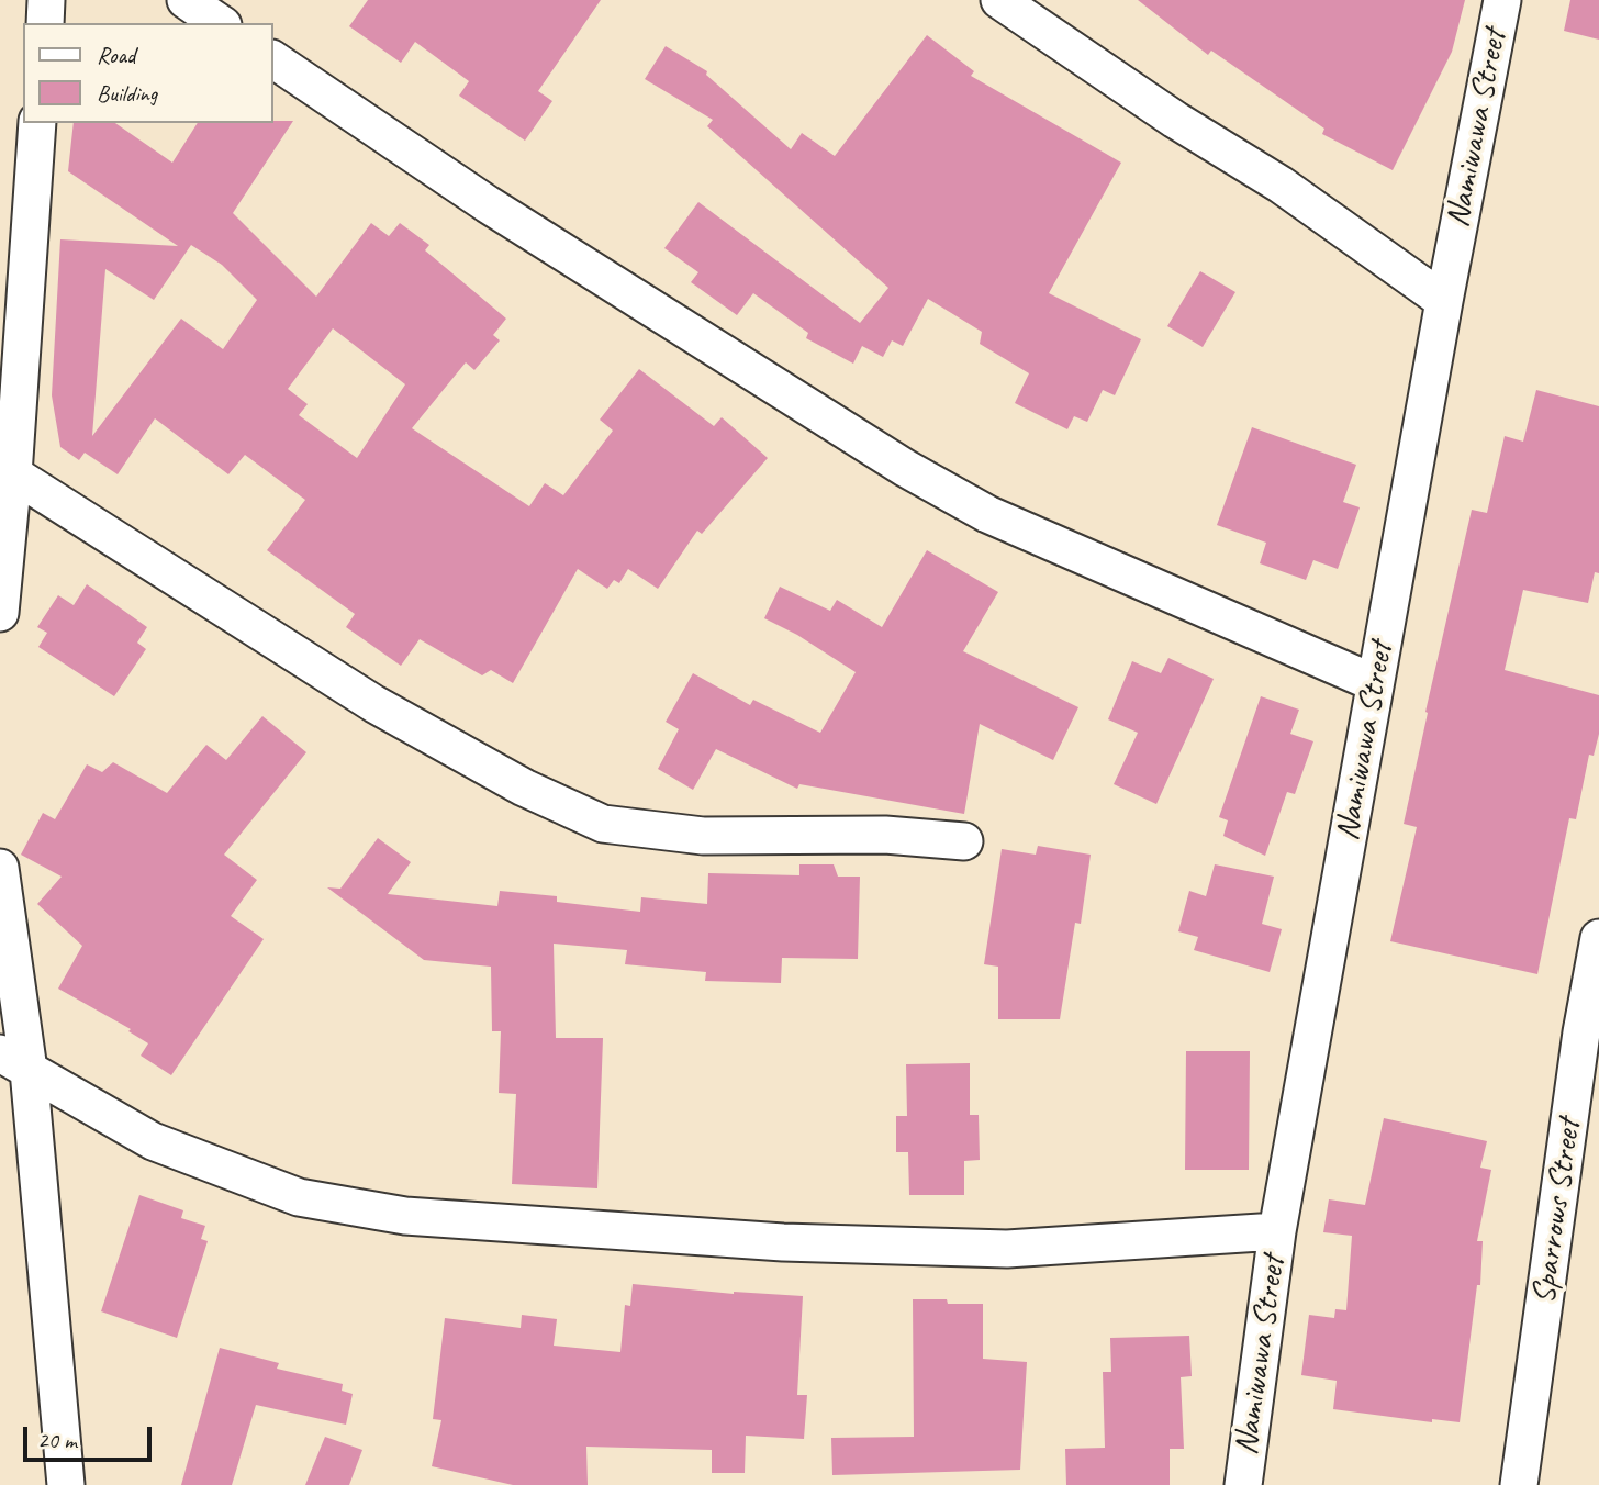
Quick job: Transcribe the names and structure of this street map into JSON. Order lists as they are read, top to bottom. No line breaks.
{"streets":{"street":["Namiwawa Street","Sparrows Street"]},"legend":["Road","Building"],"scale_bar":"20 m"}
